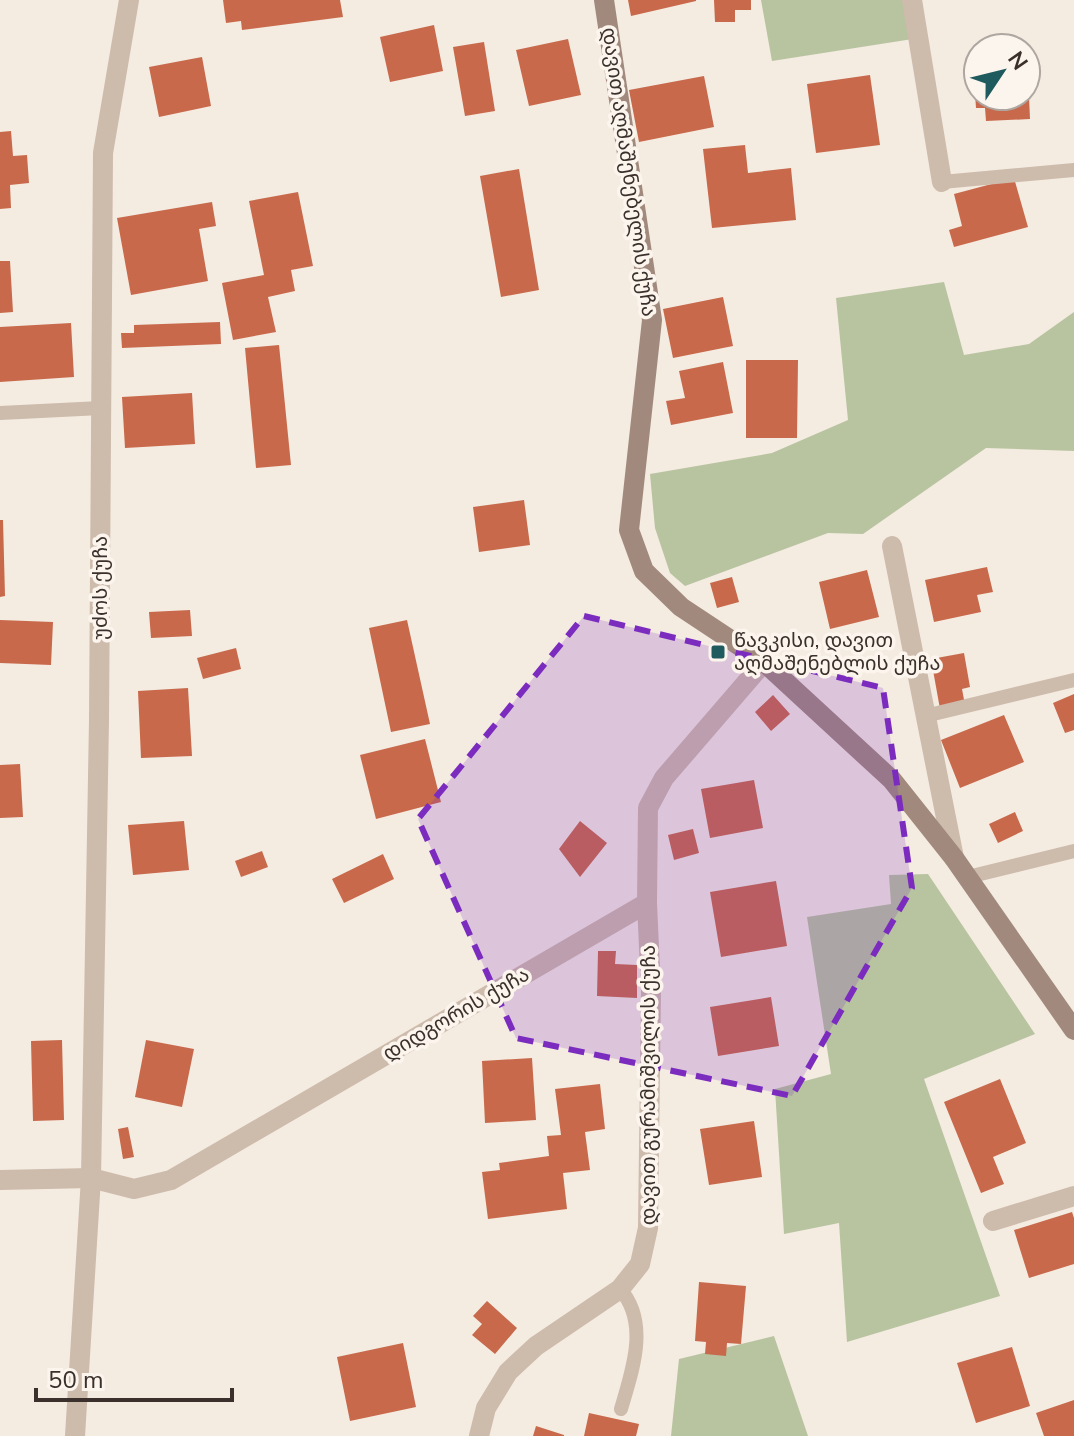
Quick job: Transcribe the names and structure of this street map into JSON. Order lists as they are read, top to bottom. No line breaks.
{"streets":{"street":["დავით აღმაშენებელის ქუჩა","უძოს ქუჩა","დიდგორის ქუჩა","დავით გურამიშვილის ქუჩა"]},"crossings":[["უძოს ქუჩა","დიდგორის ქუჩა"],["დიდგორის ქუჩა","დავით გურამიშვილის ქუჩა"]],"places":{"transit":["წავკისი, დავით აღმაშენებლის ქუჩა"]},"scale_bar":"50 m","north":"top right"}
